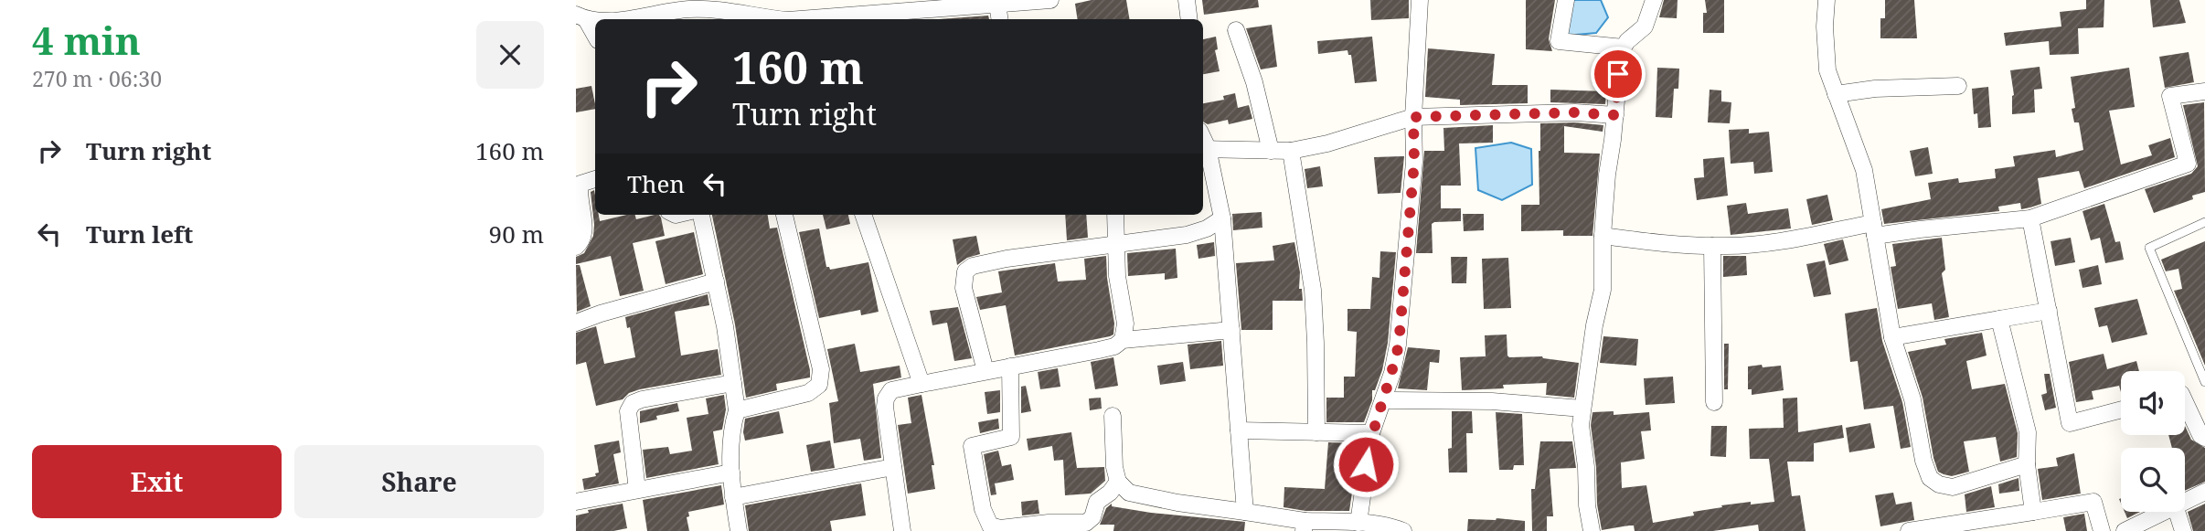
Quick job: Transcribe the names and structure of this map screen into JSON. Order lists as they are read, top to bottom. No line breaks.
{"page":{"heading":["4 min","270 m · 06:30"],"turn":["160 m","Turn right"],"list":[{"name":"Turn right","value":"160 m"},{"name":"Turn left","value":"90 m"}],"then":"Then","buttons":["Exit","Share"]}}
